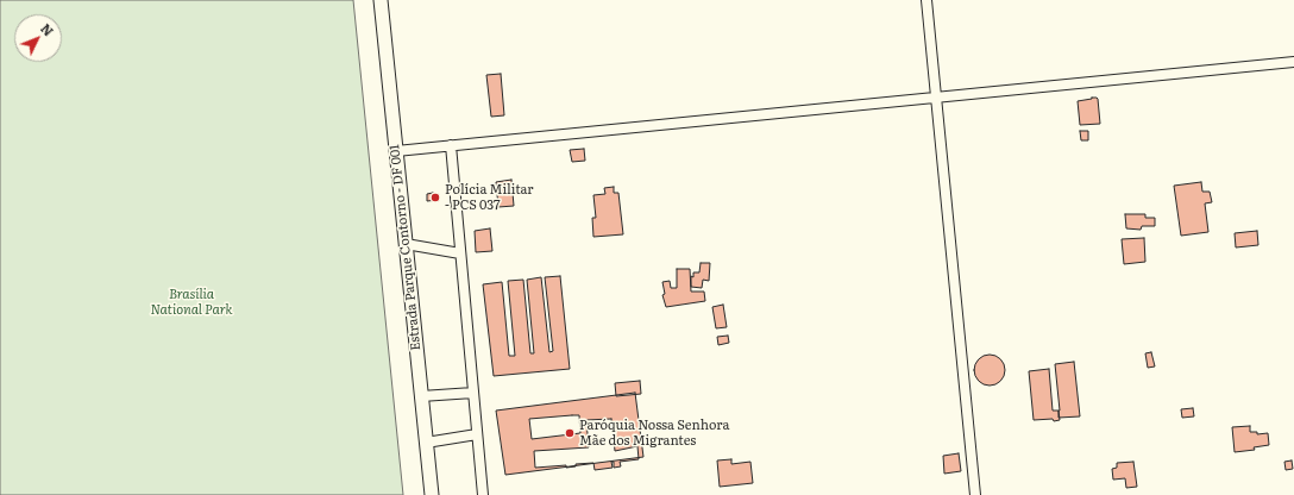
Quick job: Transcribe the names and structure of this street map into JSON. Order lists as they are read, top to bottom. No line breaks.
{"streets":{"main road":["Estrada Parque Contorno - DF 001"]},"parks":["Brasília National Park"],"places":["Polícia Militar - PCS 037","Paróquia Nossa Senhora Mãe dos Migrantes"],"north":"top right"}
